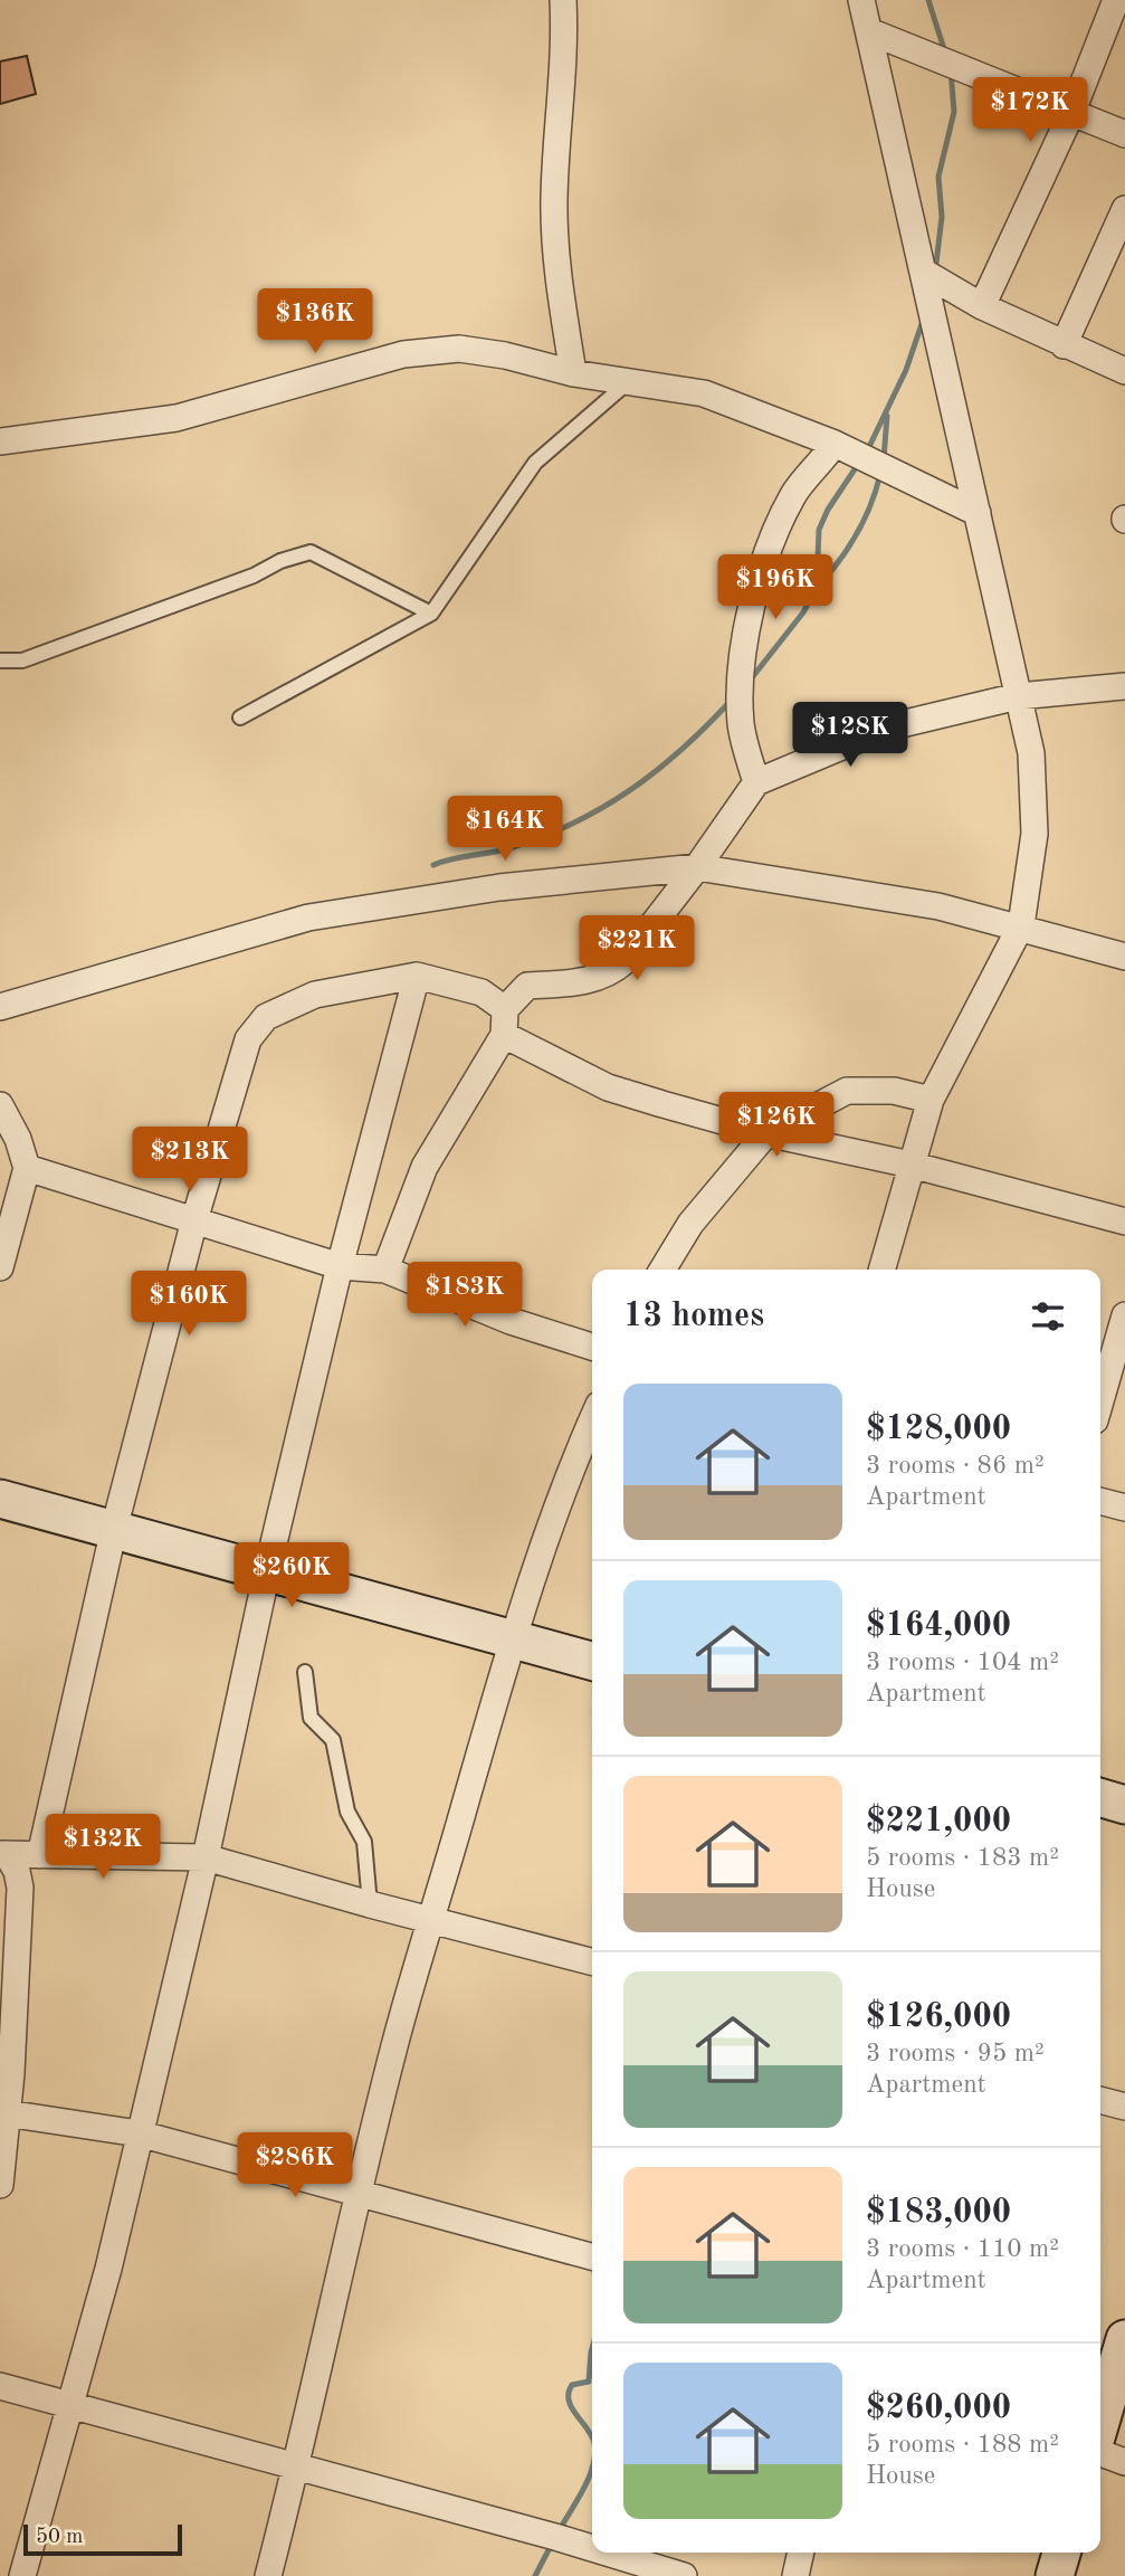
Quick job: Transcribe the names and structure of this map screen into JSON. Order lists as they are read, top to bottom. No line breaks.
{"scale_bar":"50 m","page":{"price":["$172K","$136K","$196K","$128K","$164K","$221K","$126K","$213K","$183K","$160K","$260K","$132K","$286K"],"heading":"13 homes","list":[{"name":"$128,000","note":"3 rooms · 86 m² · Apartment"},{"name":"$164,000","note":"3 rooms · 104 m² · Apartment"},{"name":"$221,000","note":"5 rooms · 183 m² · House"},{"name":"$126,000","note":"3 rooms · 95 m² · Apartment"},{"name":"$183,000","note":"3 rooms · 110 m² · Apartment"},{"name":"$260,000","note":"5 rooms · 188 m² · House"}],"scale":"50 m"}}
